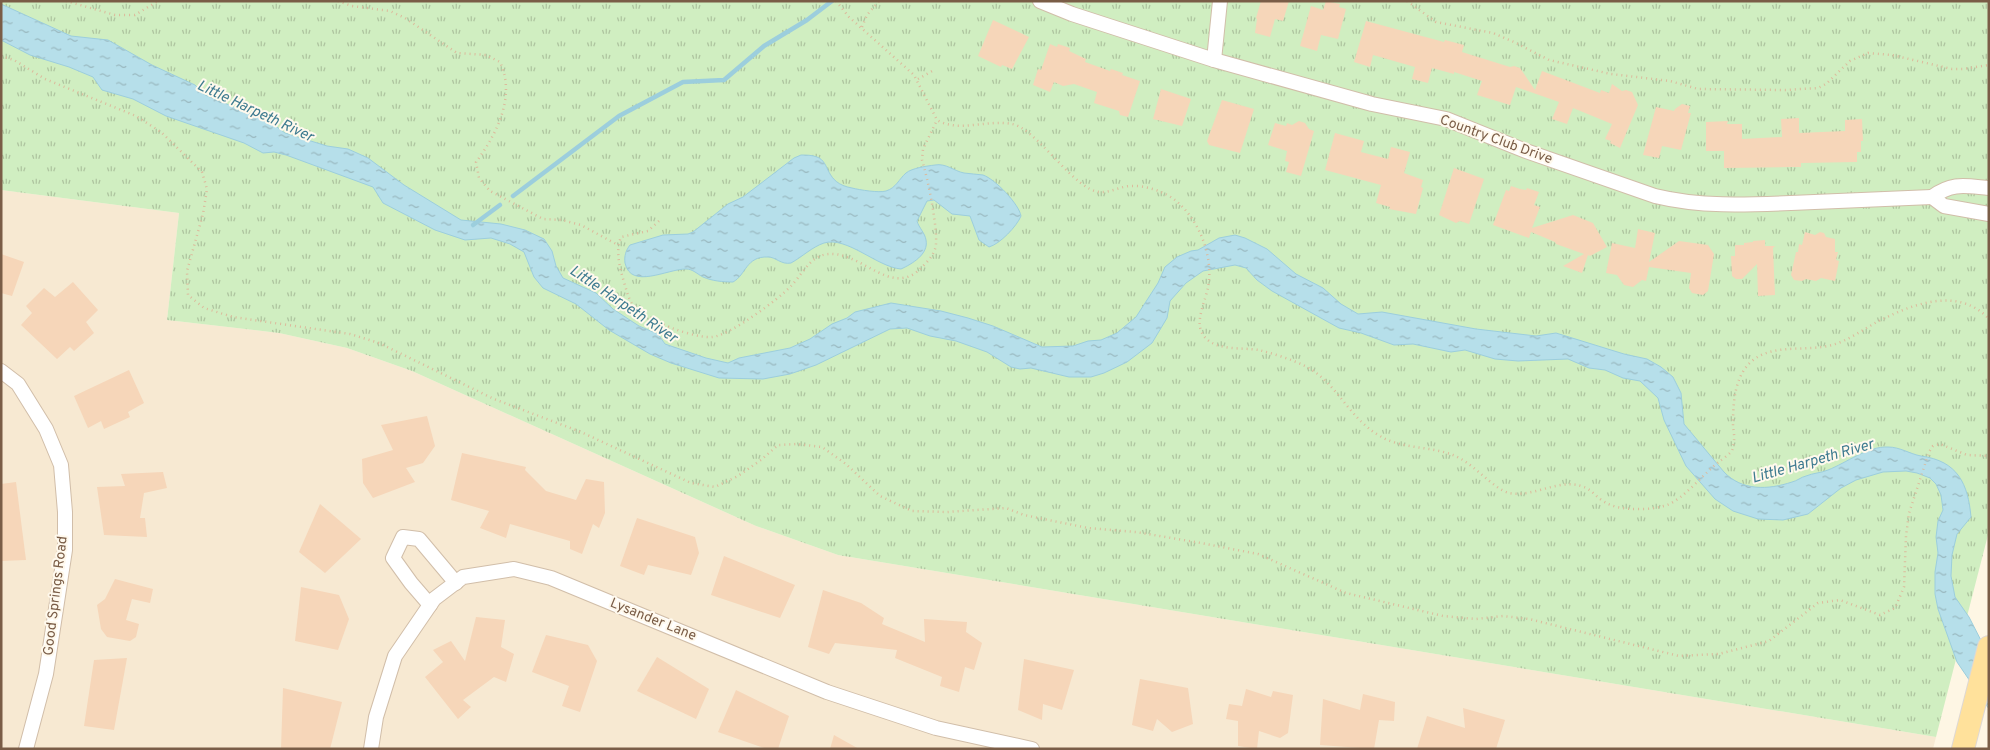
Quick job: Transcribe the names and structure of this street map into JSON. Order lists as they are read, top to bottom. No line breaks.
{"streets":{"street":["Country Club Drive","Good Springs Road","Lysander Lane"]},"water":["Little Harpeth River"]}
